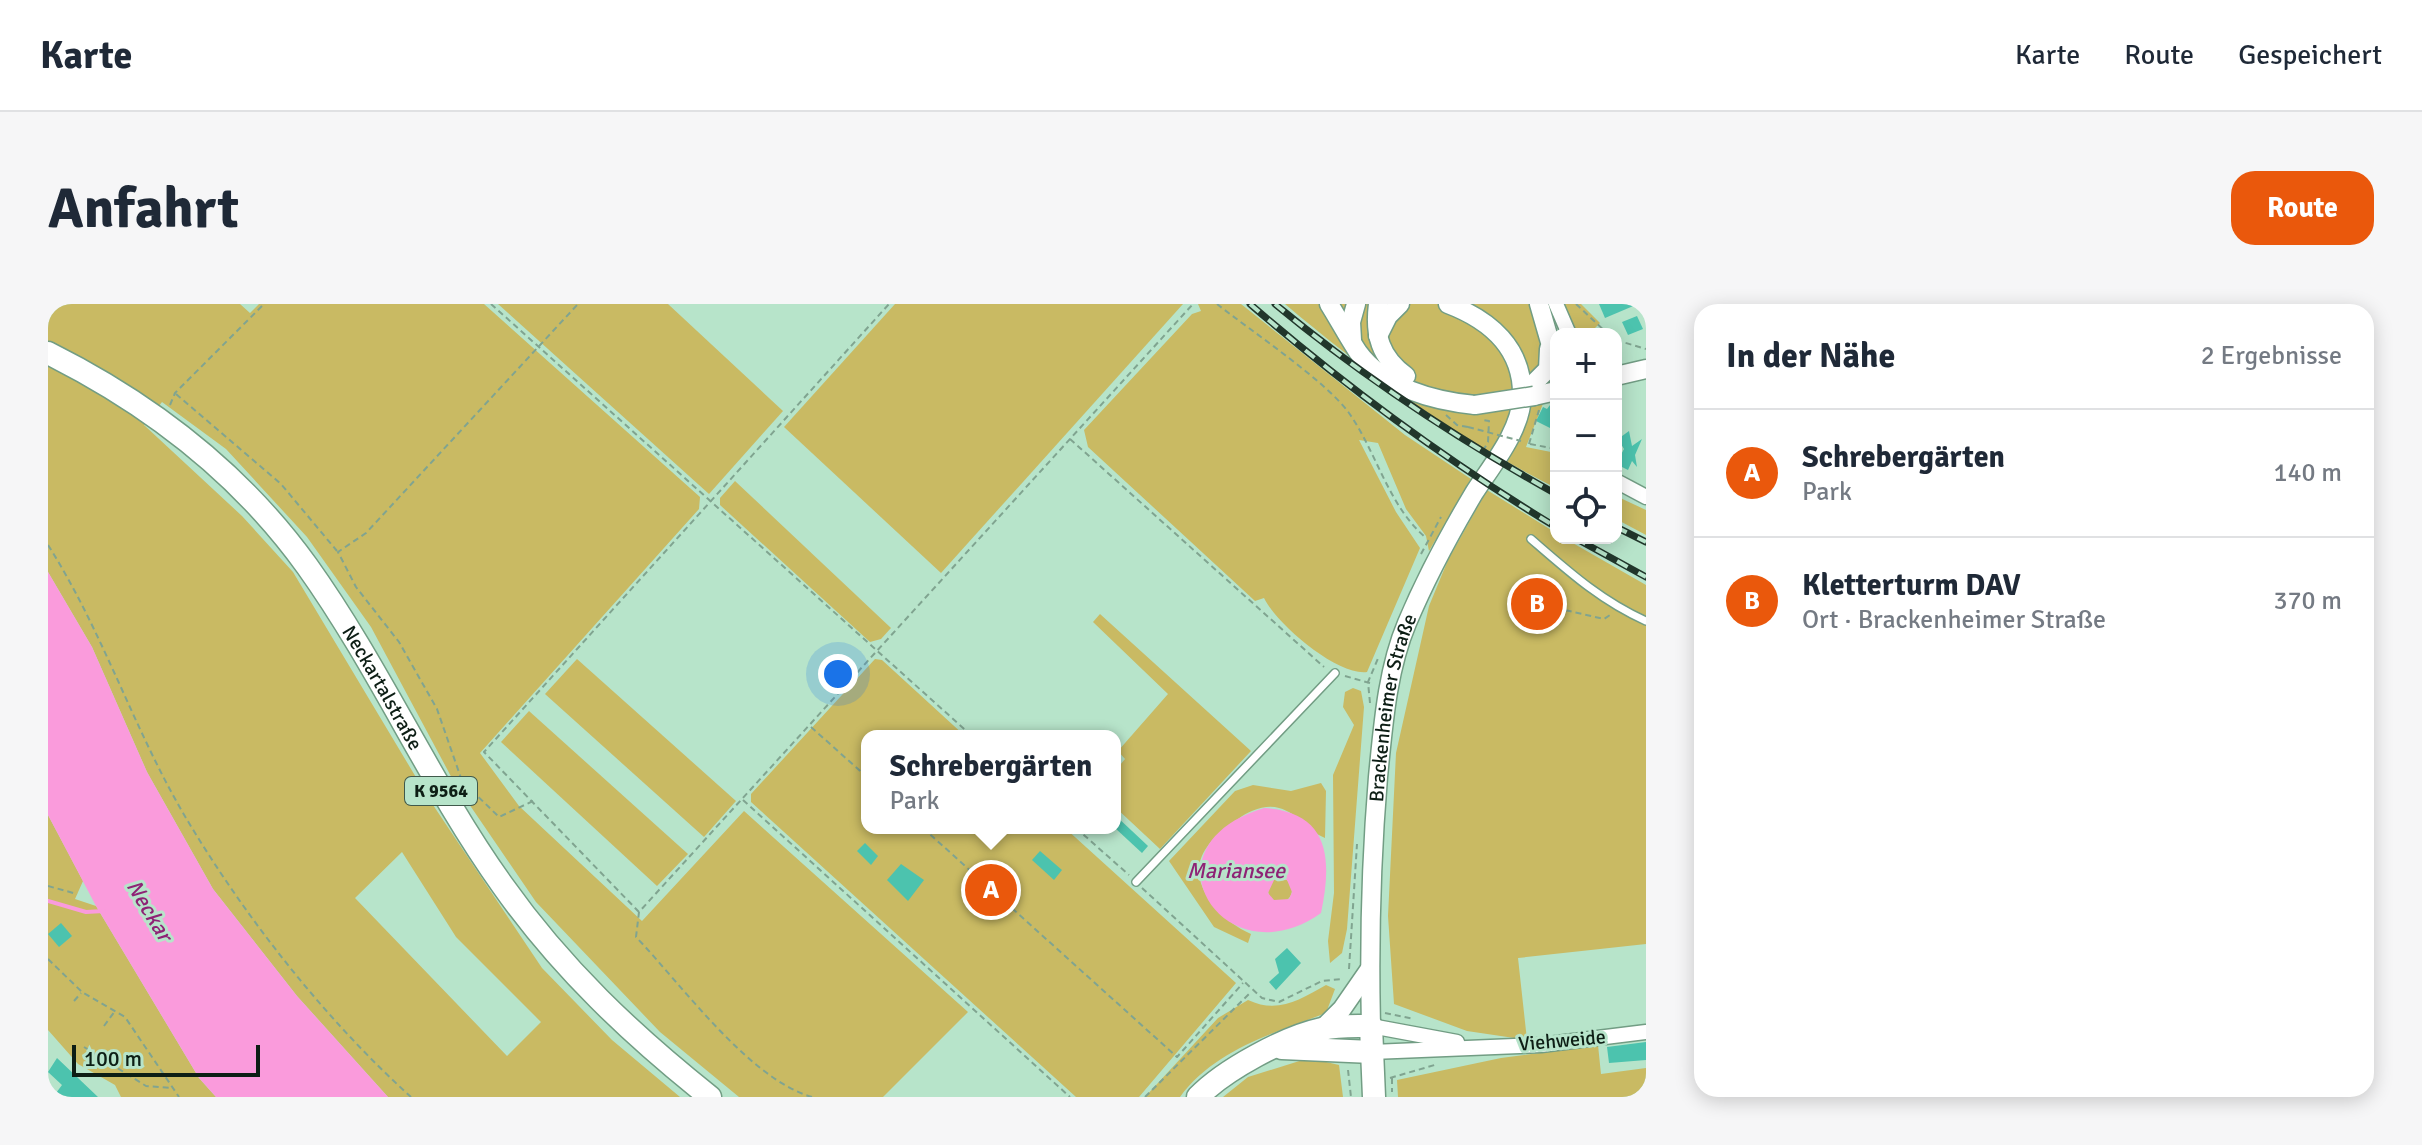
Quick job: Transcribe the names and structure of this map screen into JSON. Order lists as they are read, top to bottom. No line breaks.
{"streets":{"main road":["Neckartalstraße","Brackenheimer Straße","K 9564"],"street":["Viehweide"]},"crossings":[["Brackenheimer Straße","Viehweide"]],"water":["Mariansee","Neckar"],"scale_bar":"100 m","page":{"header":"Karte","nav":["Karte","Route","Gespeichert"],"buttons":"Route","title":"Anfahrt","heading":["In der Nähe","2 Ergebnisse"],"map_buttons":["+","−"],"list":[{"mark":"A","name":"Schrebergärten","note":"Park","value":"140 m"},{"mark":"B","name":"Kletterturm DAV","note":"Ort · Brackenheimer Straße","value":"370 m"}],"pins":["B","A"],"popup":["Schrebergärten","Park"],"scale":"100 m"}}
